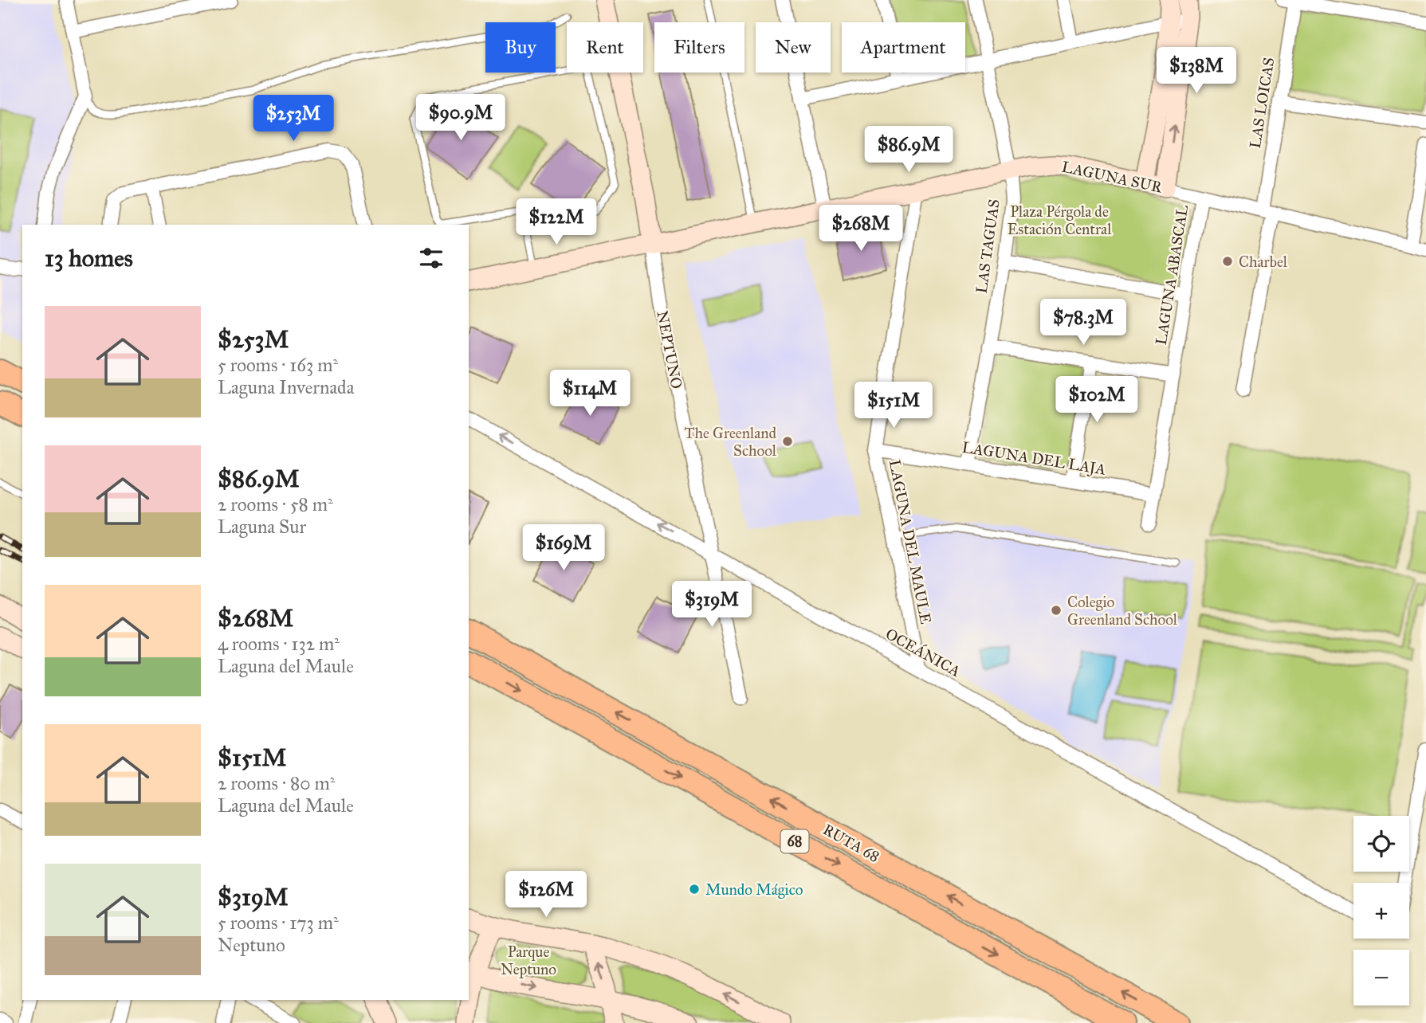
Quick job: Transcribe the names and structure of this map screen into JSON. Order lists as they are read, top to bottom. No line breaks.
{"streets":{"highway":["68","RUTA 68"],"street":["LAS LOICAS","LAGUNA SUR","LAS TAGUAS","LAGUNA ABASCAL","NEPTUNO","LAGUNA DEL LAJA","LAGUNA DEL MAULE","OCEÁNICA"]},"crossings":[["LAS LOICAS","LAGUNA SUR"],["LAGUNA SUR","LAS TAGUAS"],["LAGUNA SUR","LAGUNA ABASCAL"],["LAGUNA SUR","NEPTUNO"],["LAGUNA SUR","LAGUNA DEL MAULE"],["LAS TAGUAS","LAGUNA DEL LAJA"],["LAGUNA ABASCAL","LAGUNA DEL LAJA"],["NEPTUNO","OCEÁNICA"],["LAGUNA DEL LAJA","LAGUNA DEL MAULE"],["LAGUNA DEL MAULE","OCEÁNICA"]],"parks":["Plaza Pérgola de Estación Central","Parque Neptuno"],"places":["Charbel","The Greenland School","Colegio Greenland School","Mundo Mágico"],"page":{"chip":["Buy","Rent","Filters","New","Apartment"],"price":["$138M","$90.9M","$253M","$86.9M","$122M","$268M","$78.3M","$114M","$102M","$151M","$169M","$319M","$126M"],"heading":"13 homes","list":[{"name":"$253M","note":"5 rooms · 163 m² · Laguna Invernada"},{"name":"$86.9M","note":"2 rooms · 58 m² · Laguna Sur"},{"name":"$268M","note":"4 rooms · 132 m² · Laguna del Maule"},{"name":"$151M","note":"2 rooms · 80 m² · Laguna del Maule"},{"name":"$319M","note":"5 rooms · 173 m² · Neptuno"}],"map_buttons":["+","−"]}}
